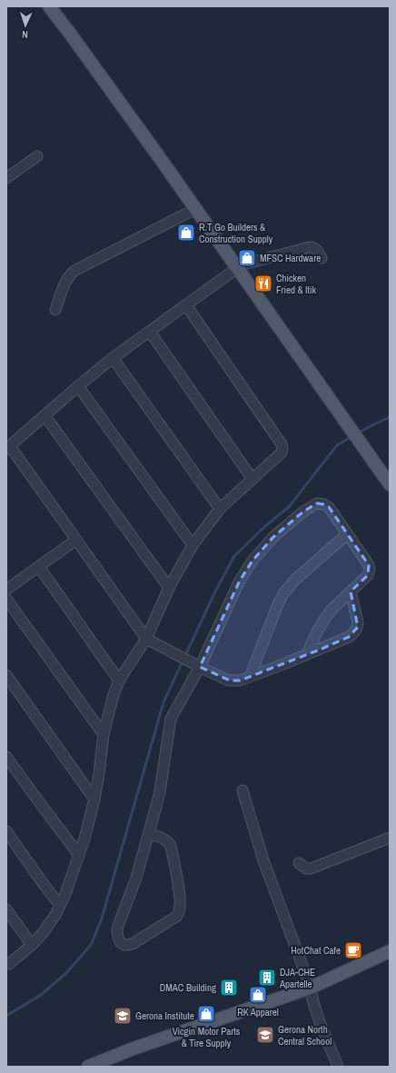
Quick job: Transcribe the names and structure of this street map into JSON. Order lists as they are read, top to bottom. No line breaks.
{"places":{"shop":["R.T Go Builders & Construction Supply","MFSC Hardware","RK Apparel","Vicgin Motor Parts & Tire Supply"],"restaurant":["Chicken Fried & Itik"],"cafe":["HotChat Cafe"],"building":["DJA-CHE Apartelle","DMAC Building"],"school or university":["Gerona Institute","Gerona North Central School"]},"north":"bottom"}
